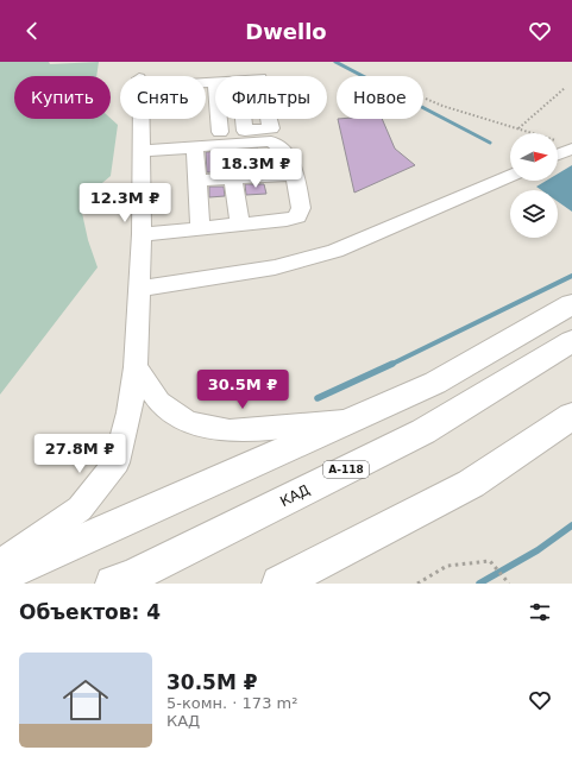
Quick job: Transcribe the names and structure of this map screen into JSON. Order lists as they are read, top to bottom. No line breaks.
{"streets":{"main road":["А-118","КАД"]},"north":"right","page":{"header":"Dwello","chip":["Купить","Снять","Фильтры","Новое"],"price":["18.3M ₽","12.3M ₽","30.5M ₽","27.8M ₽"],"heading":"Объектов: 4","list":[{"name":"30.5M ₽","note":"5-комн. · 173 m² · КАД"}]}}
